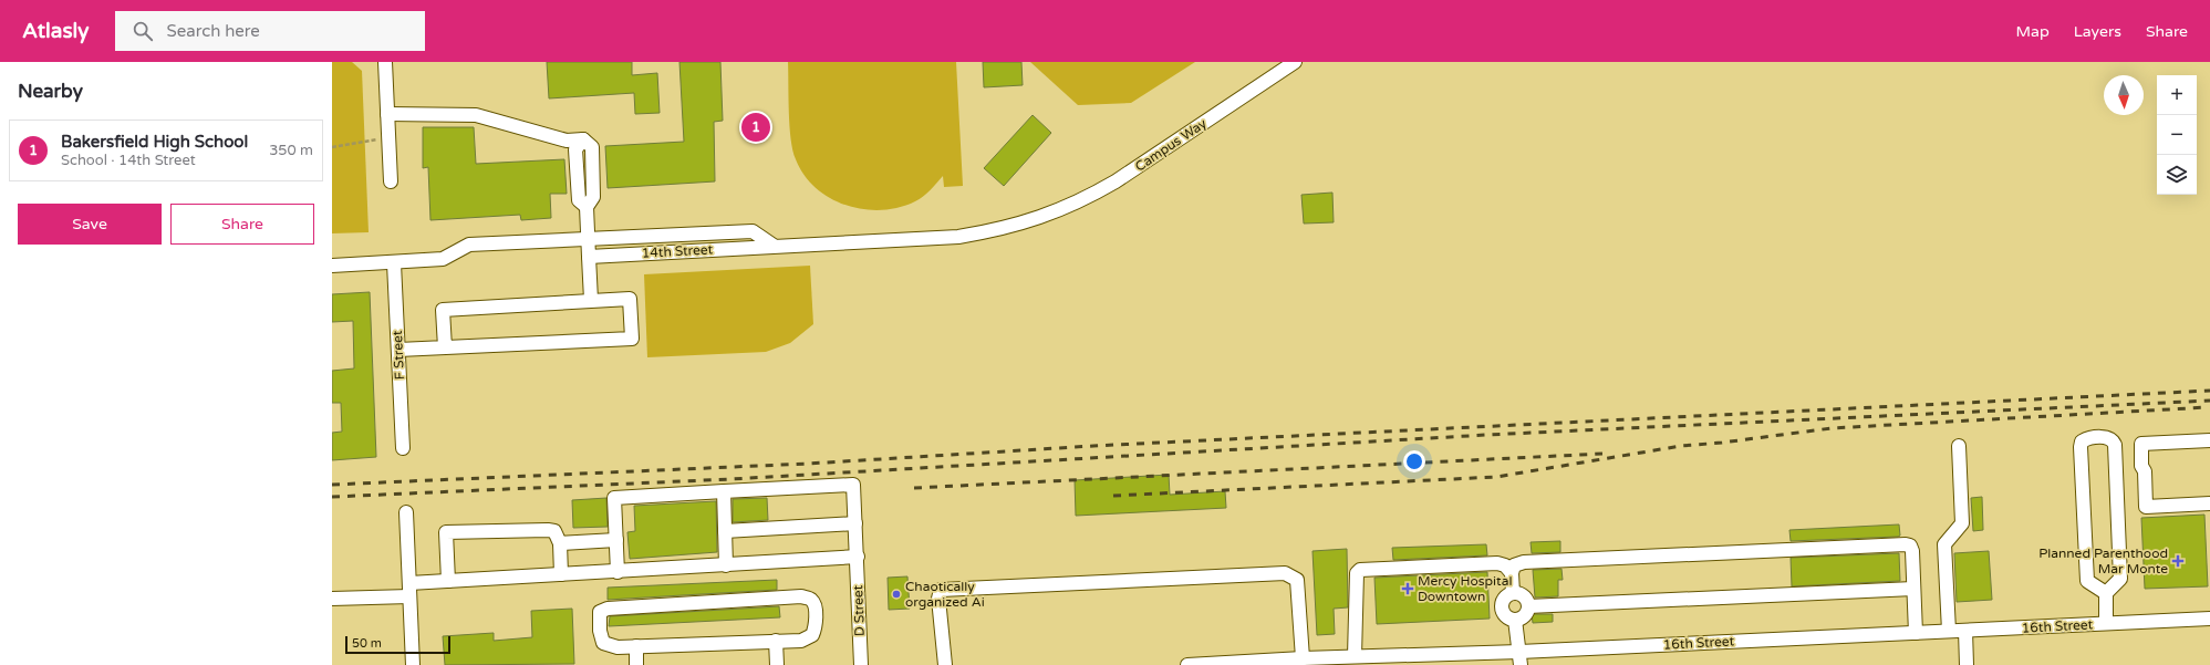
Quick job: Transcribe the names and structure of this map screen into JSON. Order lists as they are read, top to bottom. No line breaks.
{"streets":{"street":["Campus Way","14th Street","F Street","D Street","16th Street"]},"crossings":[["Campus Way","14th Street"]],"places":{"health":["Planned Parenthood Mar Monte","Mercy Hospital Downtown"],"other":["Chaotically organized Ai"]},"scale_bar":"50 m","north":"bottom","page":{"header":"Atlasly","search":"Search here","nav":["Map","Layers","Share"],"heading":"Nearby","map_buttons":["+","−"],"pins":"1","list":[{"mark":"1","name":"Bakersfield High School","note":"School · 14th Street","value":"350 m"}],"buttons":["Save","Share"],"scale":"50 m"}}
